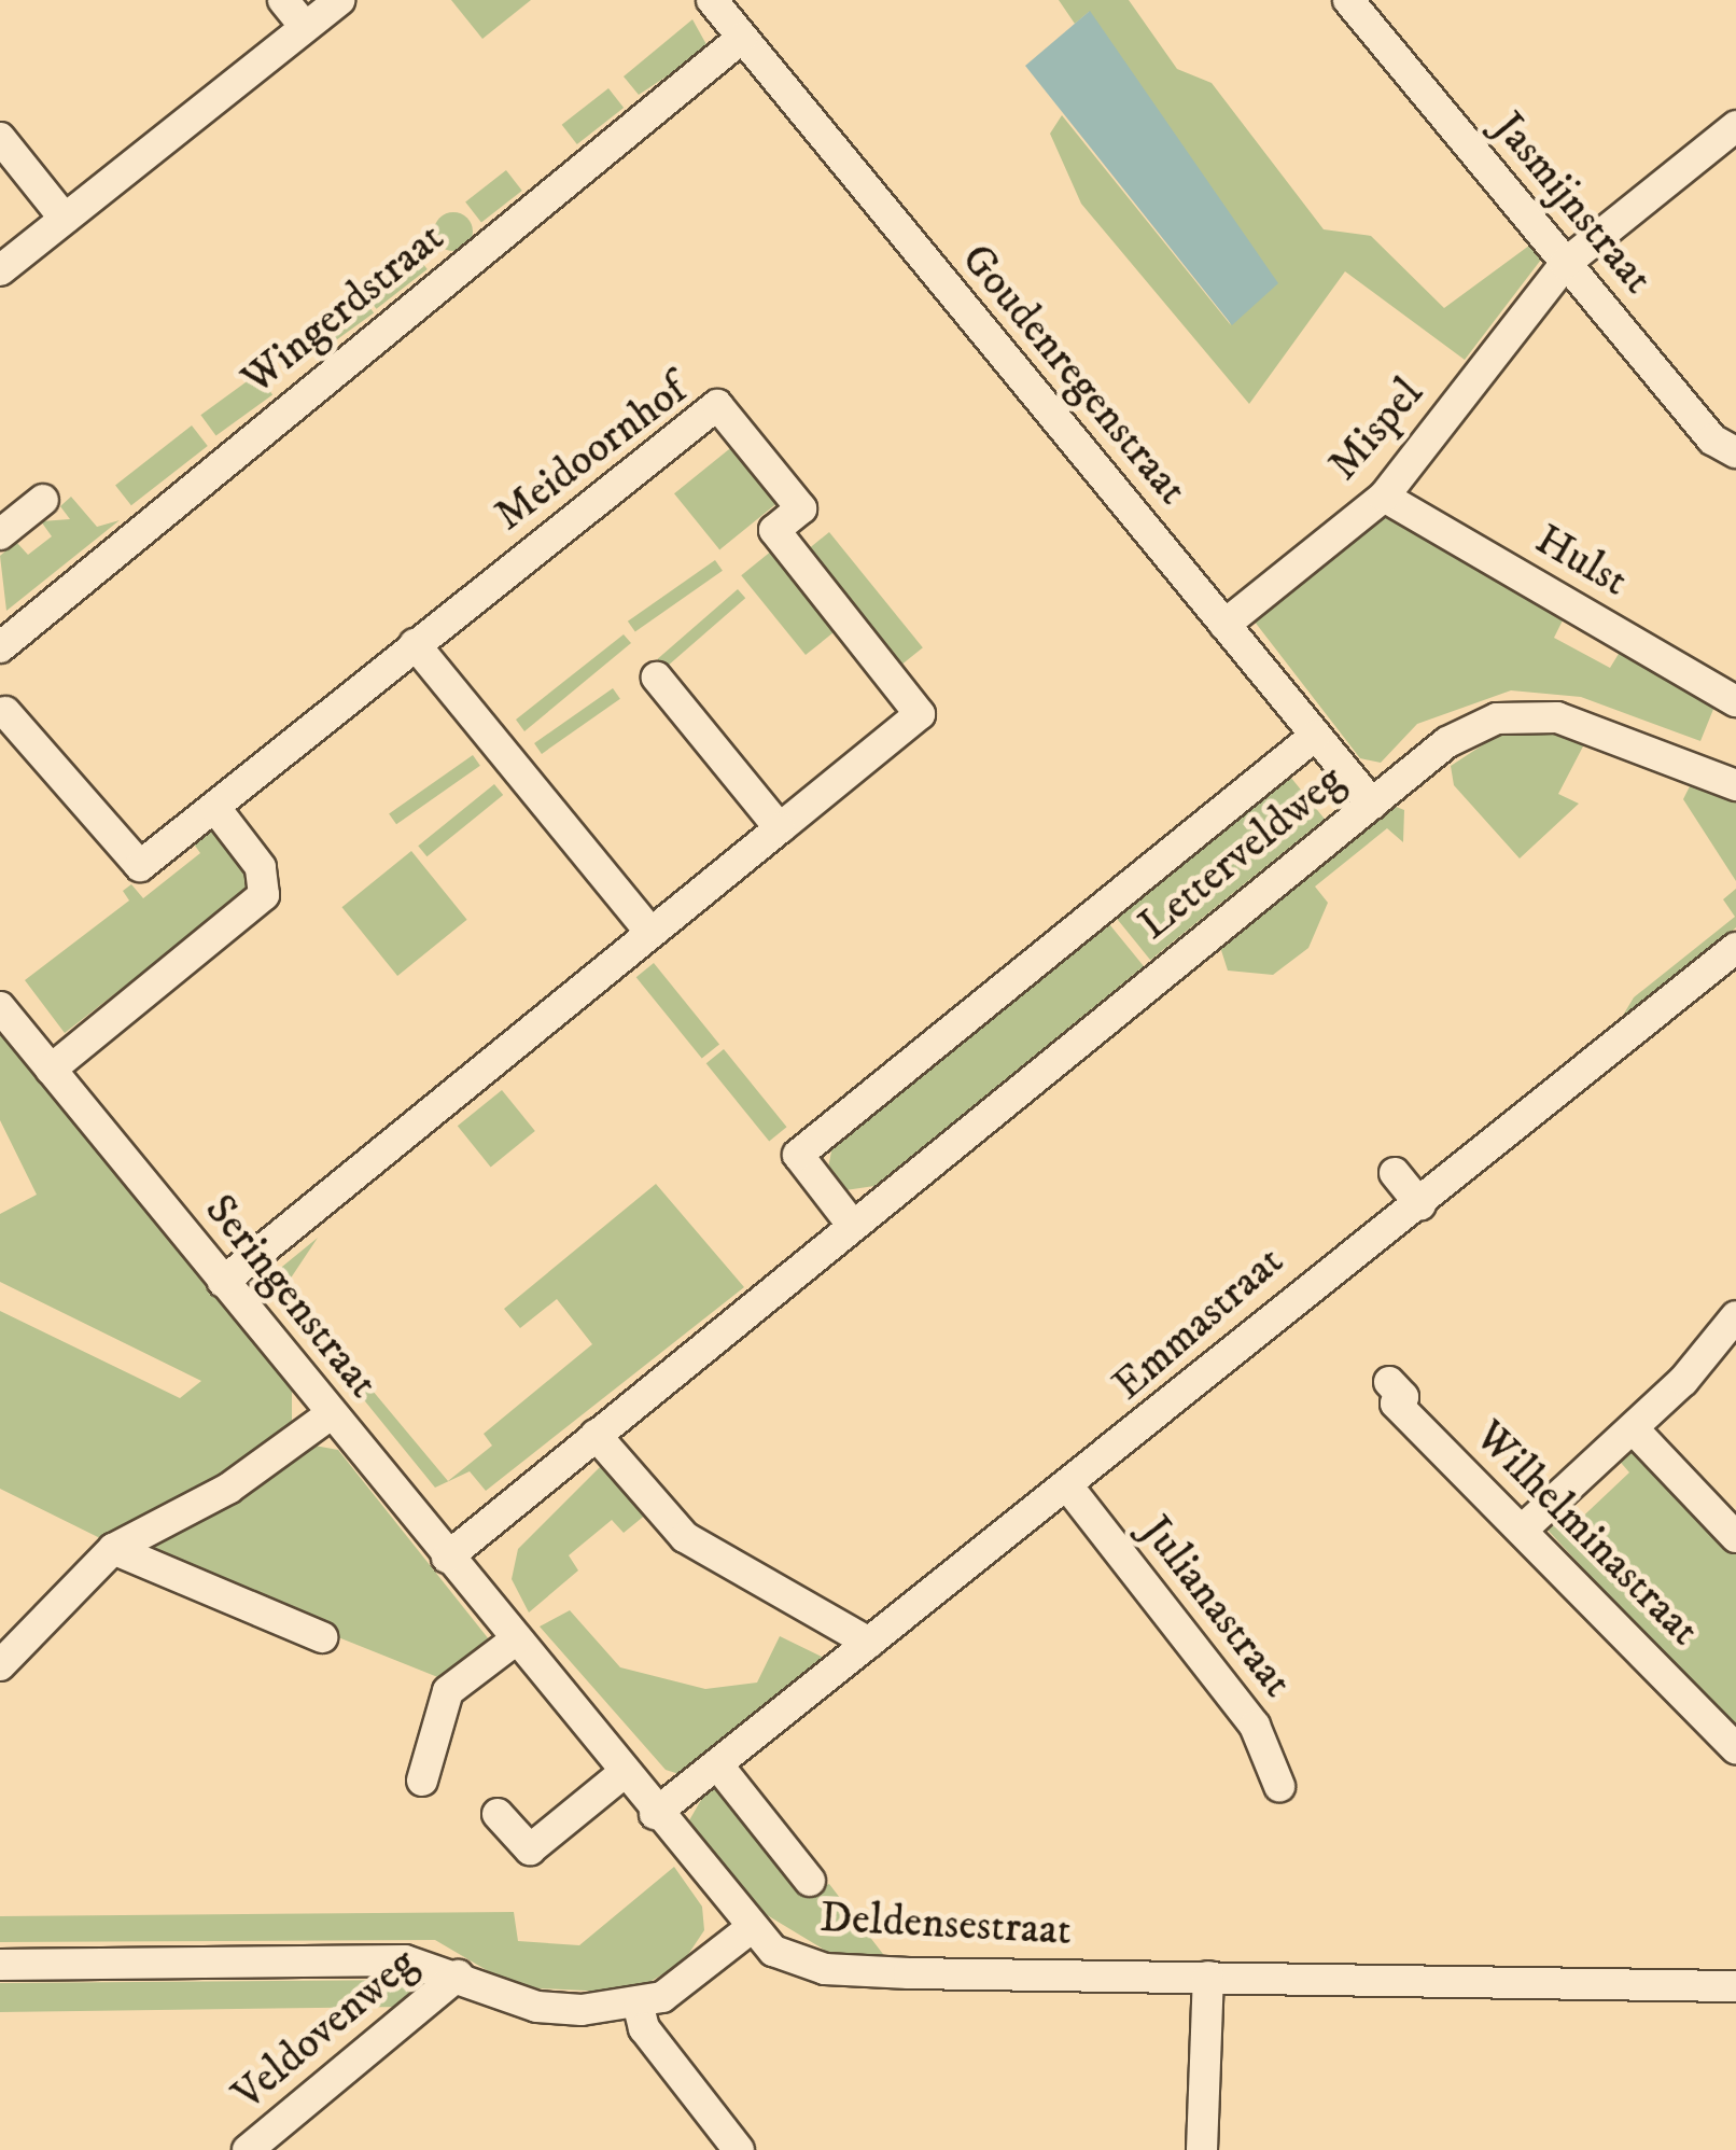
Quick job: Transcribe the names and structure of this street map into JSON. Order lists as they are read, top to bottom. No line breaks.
{"streets":{"street":["Jasmijnstraat","Wingerdstraat","Goudenregenstraat","Mispel","Meidoornhof","Hulst","Letterveldweg","Seringenstraat","Emmastraat","Wilhelminastraat","Julianastraat","Deldensestraat","Veldovenweg"]},"crossings":[["Jasmijnstraat","Mispel"],["Wingerdstraat","Goudenregenstraat"],["Goudenregenstraat","Mispel"],["Goudenregenstraat","Letterveldweg"],["Mispel","Hulst"],["Meidoornhof","Seringenstraat"],["Letterveldweg","Seringenstraat"],["Seringenstraat","Emmastraat"],["Seringenstraat","Deldensestraat"],["Emmastraat","Julianastraat"]]}
